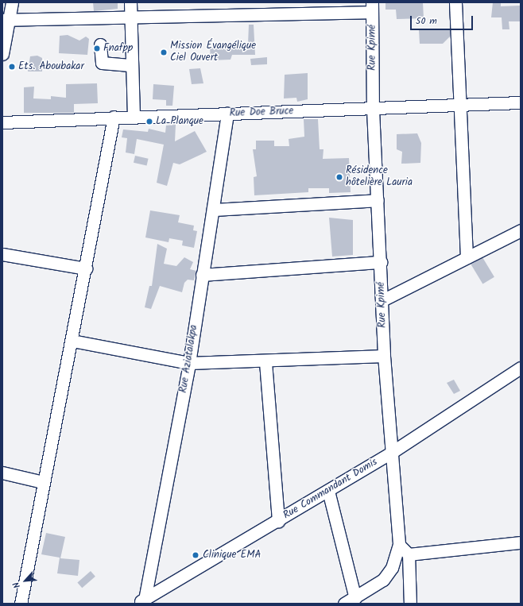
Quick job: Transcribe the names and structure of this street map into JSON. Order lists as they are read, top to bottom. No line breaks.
{"streets":{"street":["Rue Kpimé","Rue Doe Bruce","Rue Aziatalakpa","Rue Commandant Domis"]},"crossings":[["Rue Kpimé","Rue Doe Bruce"],["Rue Kpimé","Rue Commandant Domis"],["Rue Doe Bruce","Rue Aziatalakpa"],["Rue Aziatalakpa","Rue Commandant Domis"]],"places":["Fnafpp","Mission Évangélique Ciel Ouvert","Ets. Aboubakar","La Planque","Résidence hôtelière Lauria","Clinique EMA"],"scale_bar":"50 m","north":"bottom left"}
